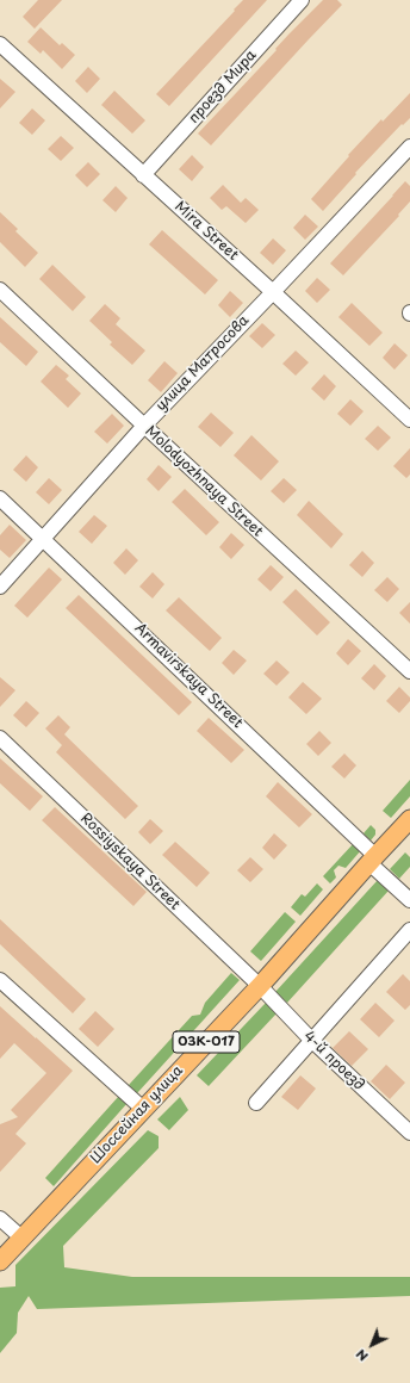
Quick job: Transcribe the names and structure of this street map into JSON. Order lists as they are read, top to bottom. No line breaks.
{"streets":{"main road":["03К-017","Шоссейная улица"],"street":["проезд Мира","Mira Street","улица Матросова","Molodyozhnaya Street","Armavirskaya Street","Rossiyskaya Street","4-й проезд"]},"crossings":[["проезд Мира","Mira Street"],["Mira Street","улица Матросова"],["улица Матросова","Molodyozhnaya Street"],["улица Матросова","Armavirskaya Street"],["Armavirskaya Street","Шоссейная улица"],["Rossiyskaya Street","4-й проезд"],["Rossiyskaya Street","Шоссейная улица"],["4-й проезд","Шоссейная улица"]],"north":"bottom left"}
